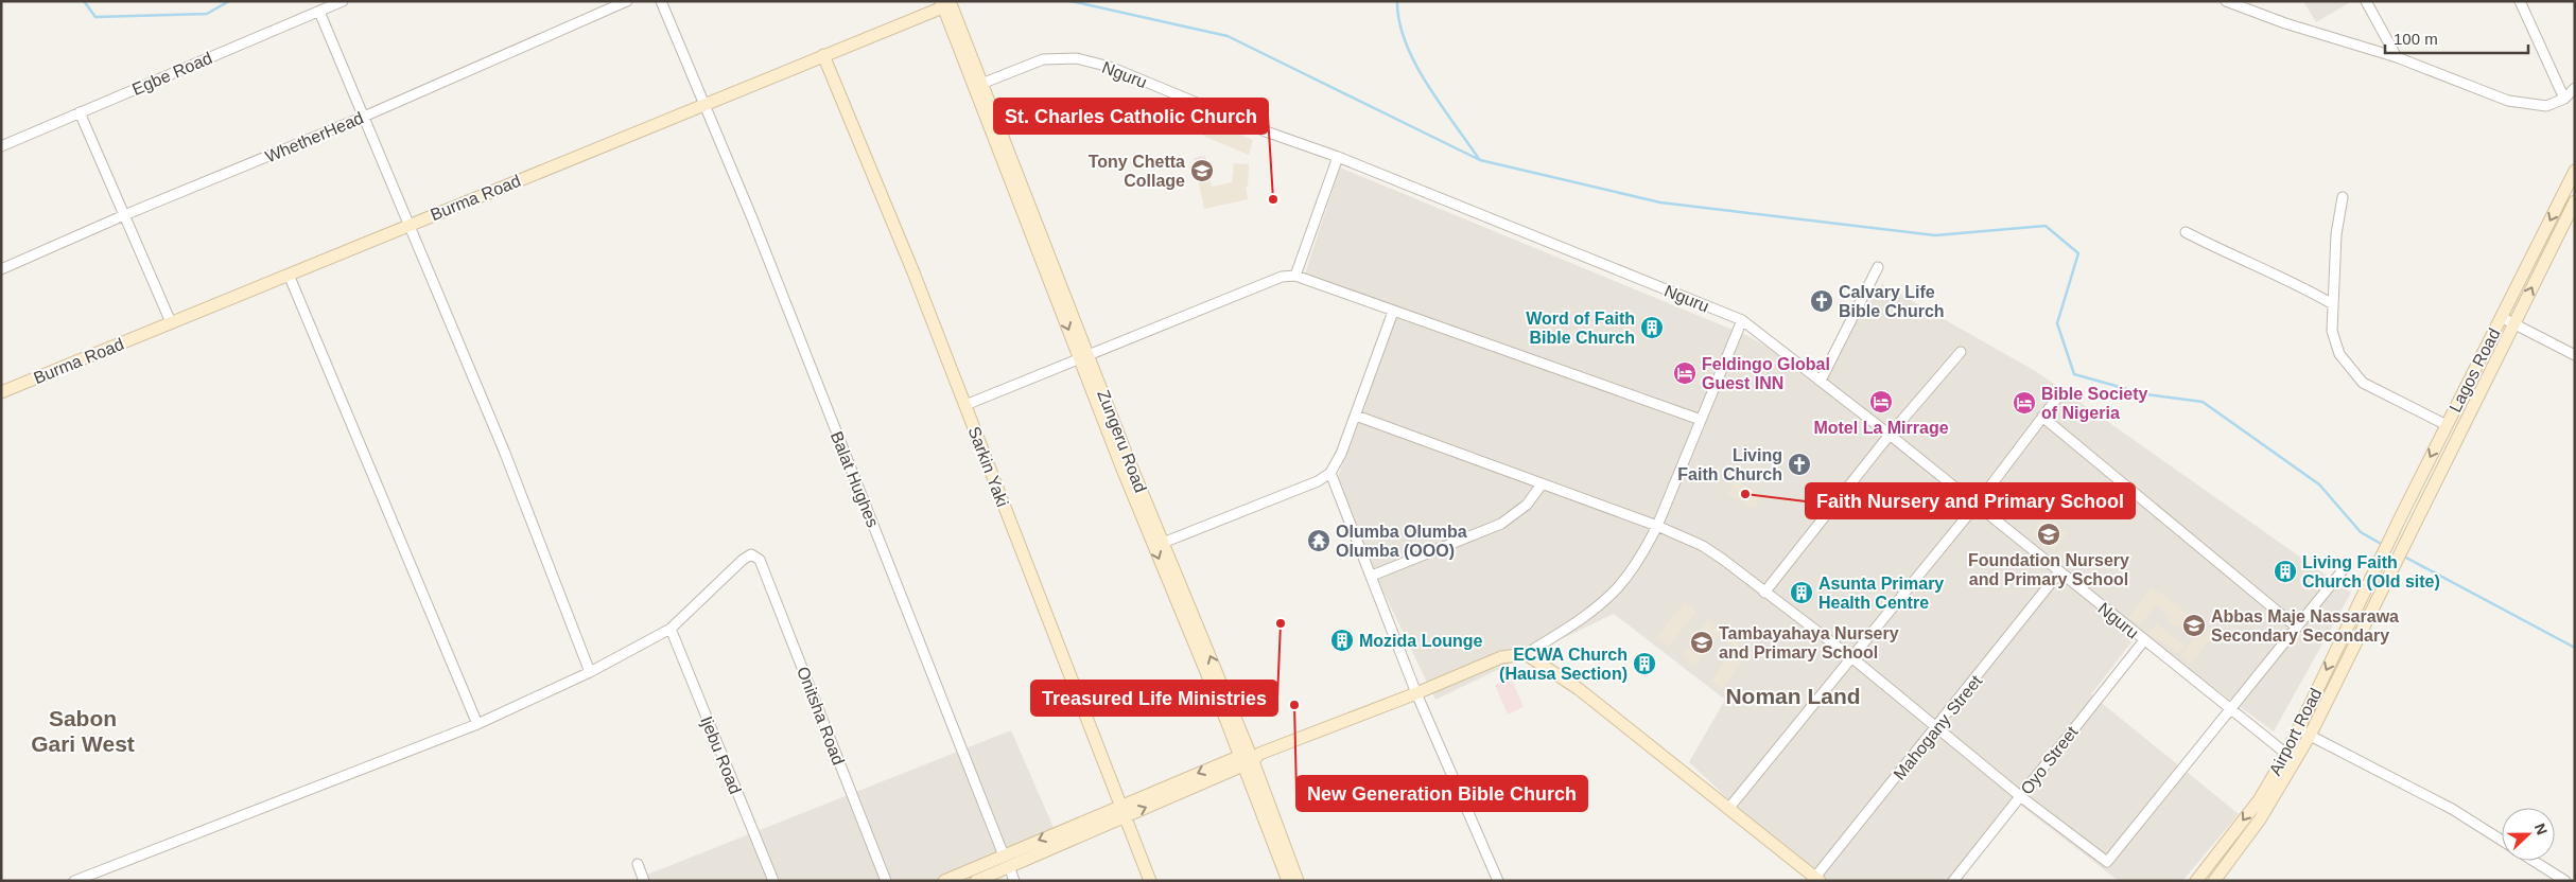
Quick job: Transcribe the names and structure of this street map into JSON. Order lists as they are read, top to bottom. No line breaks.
{"streets":{"street":["Egbe Road","Nguru","WhetherHead","Burma Road","Lagos Road","Zungeru Road","Sarkin Yaki","Balat Hughes","Onitsha Road","Mahogany Street","Airport Road","Ijebu Road","Oyo Street"]},"crossings":[["Nguru","Zungeru Road"],["Nguru","Mahogany Street"],["Nguru","Airport Road"],["Nguru","Oyo Street"],["Burma Road","Zungeru Road"],["Burma Road","Sarkin Yaki"],["Burma Road","Balat Hughes"],["Lagos Road","Airport Road"],["Onitsha Road","Ijebu Road"]],"districts":["Noman Land","Sabon Gari West"],"places":{"school or university":["Tony Chetta Collage","Foundation Nursery and Primary School","Abbas Maje Nassarawa Secondary Secondary","Tambayahaya Nursery and Primary School"],"other":["St. Charles Catholic Church","Faith Nursery and Primary School","Treasured Life Ministries","New Generation Bible Church"],"church":["Calvary Life Bible Church","Living Faith Church"],"building":["Word of Faith Bible Church","Living Faith Church (Old site)","Asunta Primary Health Centre","Mozida Lounge","ECWA Church (Hausa Section)"],"hotel":["Feldingo Global Guest INN","Motel La Mirrage","Bible Society of Nigeria"],"temple":["Olumba Olumba Olumba (OOO)"]},"scale_bar":"100 m","north":"right"}
